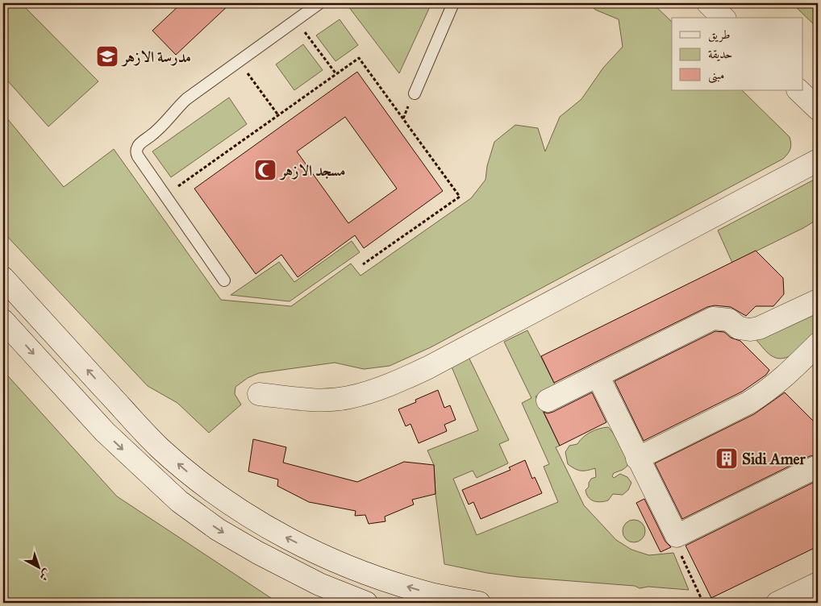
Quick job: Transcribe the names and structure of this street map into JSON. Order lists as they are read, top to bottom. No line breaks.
{"places":{"school or university":["مدرسة الازهر"],"mosque":["مسجد الازهر"],"building":["Sidi Amer"]},"legend":["طريق","حديقة","مبنى"],"north":"bottom right"}
